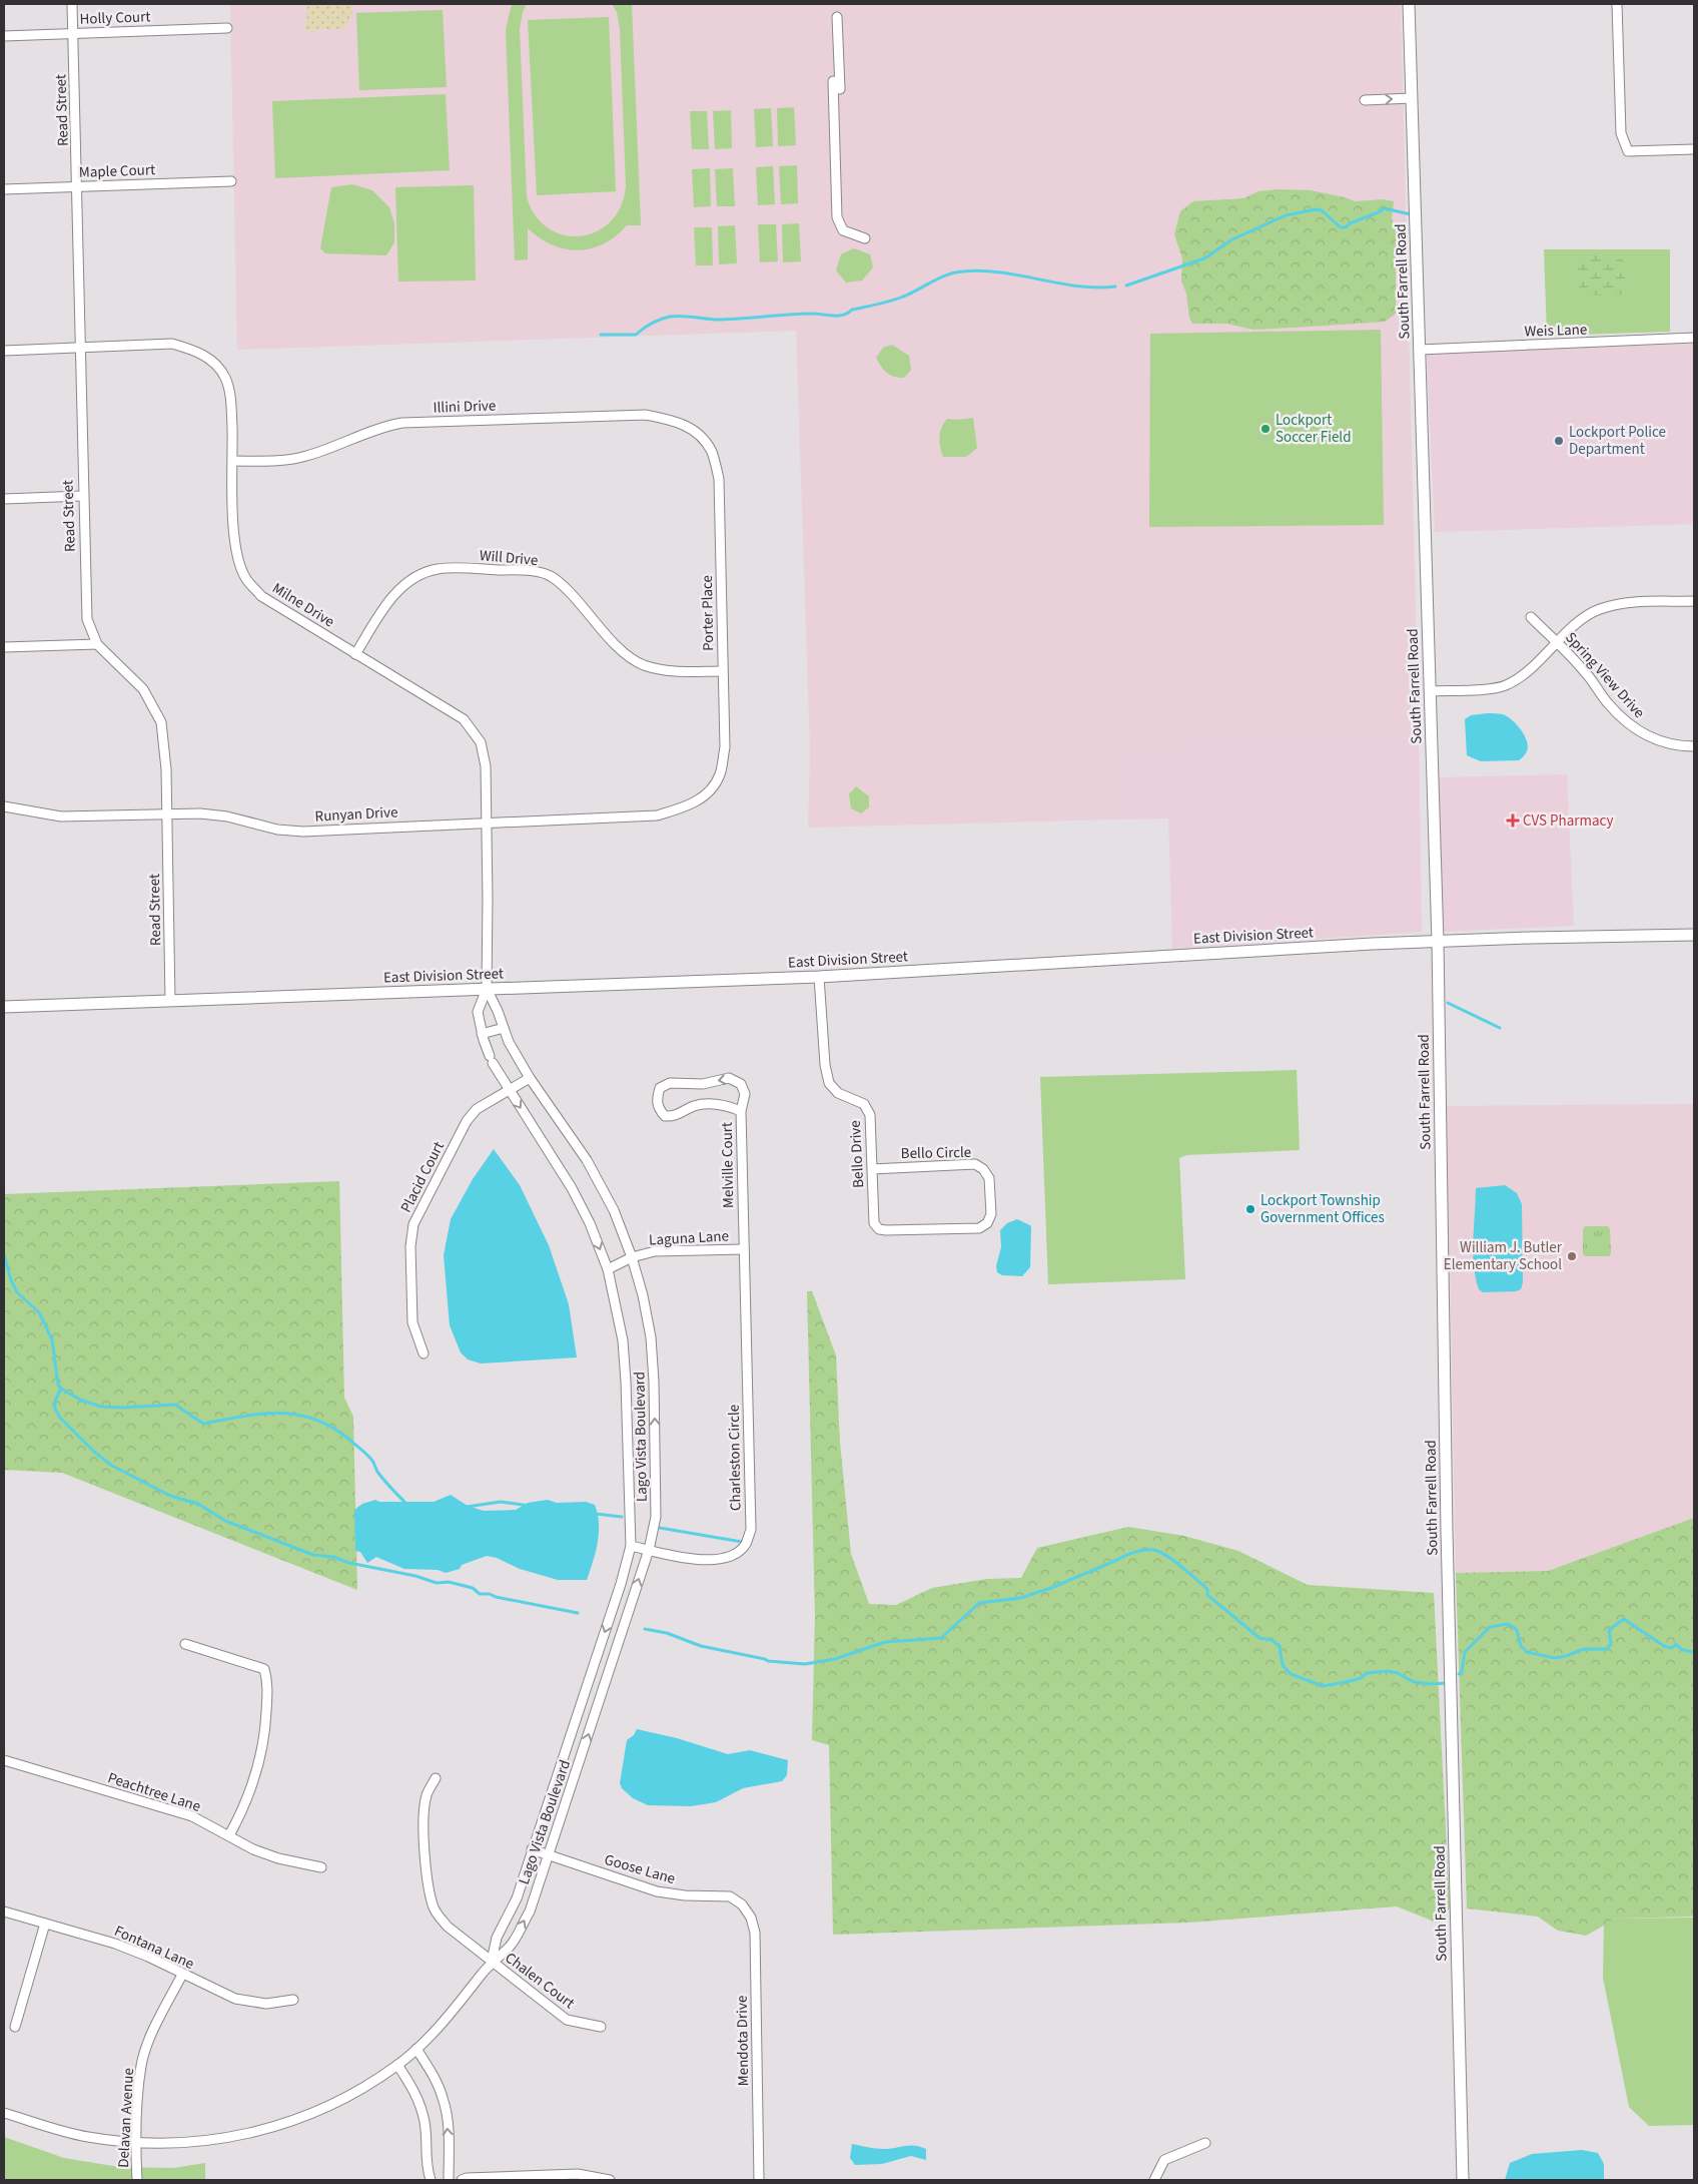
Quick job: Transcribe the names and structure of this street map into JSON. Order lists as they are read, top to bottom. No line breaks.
{"streets":{"street":["Holly Court","Read Street","Maple Court","South Farrell Road","Weis Lane","Illini Drive","Will Drive","Milne Drive","Porter Place","Spring View Drive","Runyan Drive","East Division Street","Bello Circle","Bello Drive","Melville Court","Placid Court","Laguna Lane","Lago Vista Boulevard","Charleston Circle","Peachtree Lane","Goose Lane","Fontana Lane","Chalen Court","Mendota Drive","Delavan Avenue"]},"crossings":[["Holly Court","Read Street"],["Read Street","Maple Court"],["Read Street","Milne Drive"],["Read Street","Runyan Drive"],["Read Street","East Division Street"],["South Farrell Road","Weis Lane"],["South Farrell Road","East Division Street"],["Illini Drive","Milne Drive"],["Illini Drive","Porter Place"],["Will Drive","Milne Drive"],["Will Drive","Porter Place"],["Milne Drive","Runyan Drive"],["Milne Drive","East Division Street"],["Milne Drive","Lago Vista Boulevard"],["Porter Place","Runyan Drive"],["East Division Street","Bello Drive"],["East Division Street","Lago Vista Boulevard"],["Bello Circle","Bello Drive"],["Melville Court","Laguna Lane"],["Melville Court","Charleston Circle"],["Placid Court","Lago Vista Boulevard"],["Laguna Lane","Lago Vista Boulevard"],["Laguna Lane","Charleston Circle"],["Lago Vista Boulevard","Charleston Circle"],["Lago Vista Boulevard","Goose Lane"],["Lago Vista Boulevard","Chalen Court"],["Lago Vista Boulevard","Delavan Avenue"],["Goose Lane","Mendota Drive"],["Fontana Lane","Delavan Avenue"]],"places":{"other":["Lockport Soccer Field","Lockport Police Department","Lockport Township Government Offices","William J. Butler Elementary School"],"health":["CVS Pharmacy"]}}
